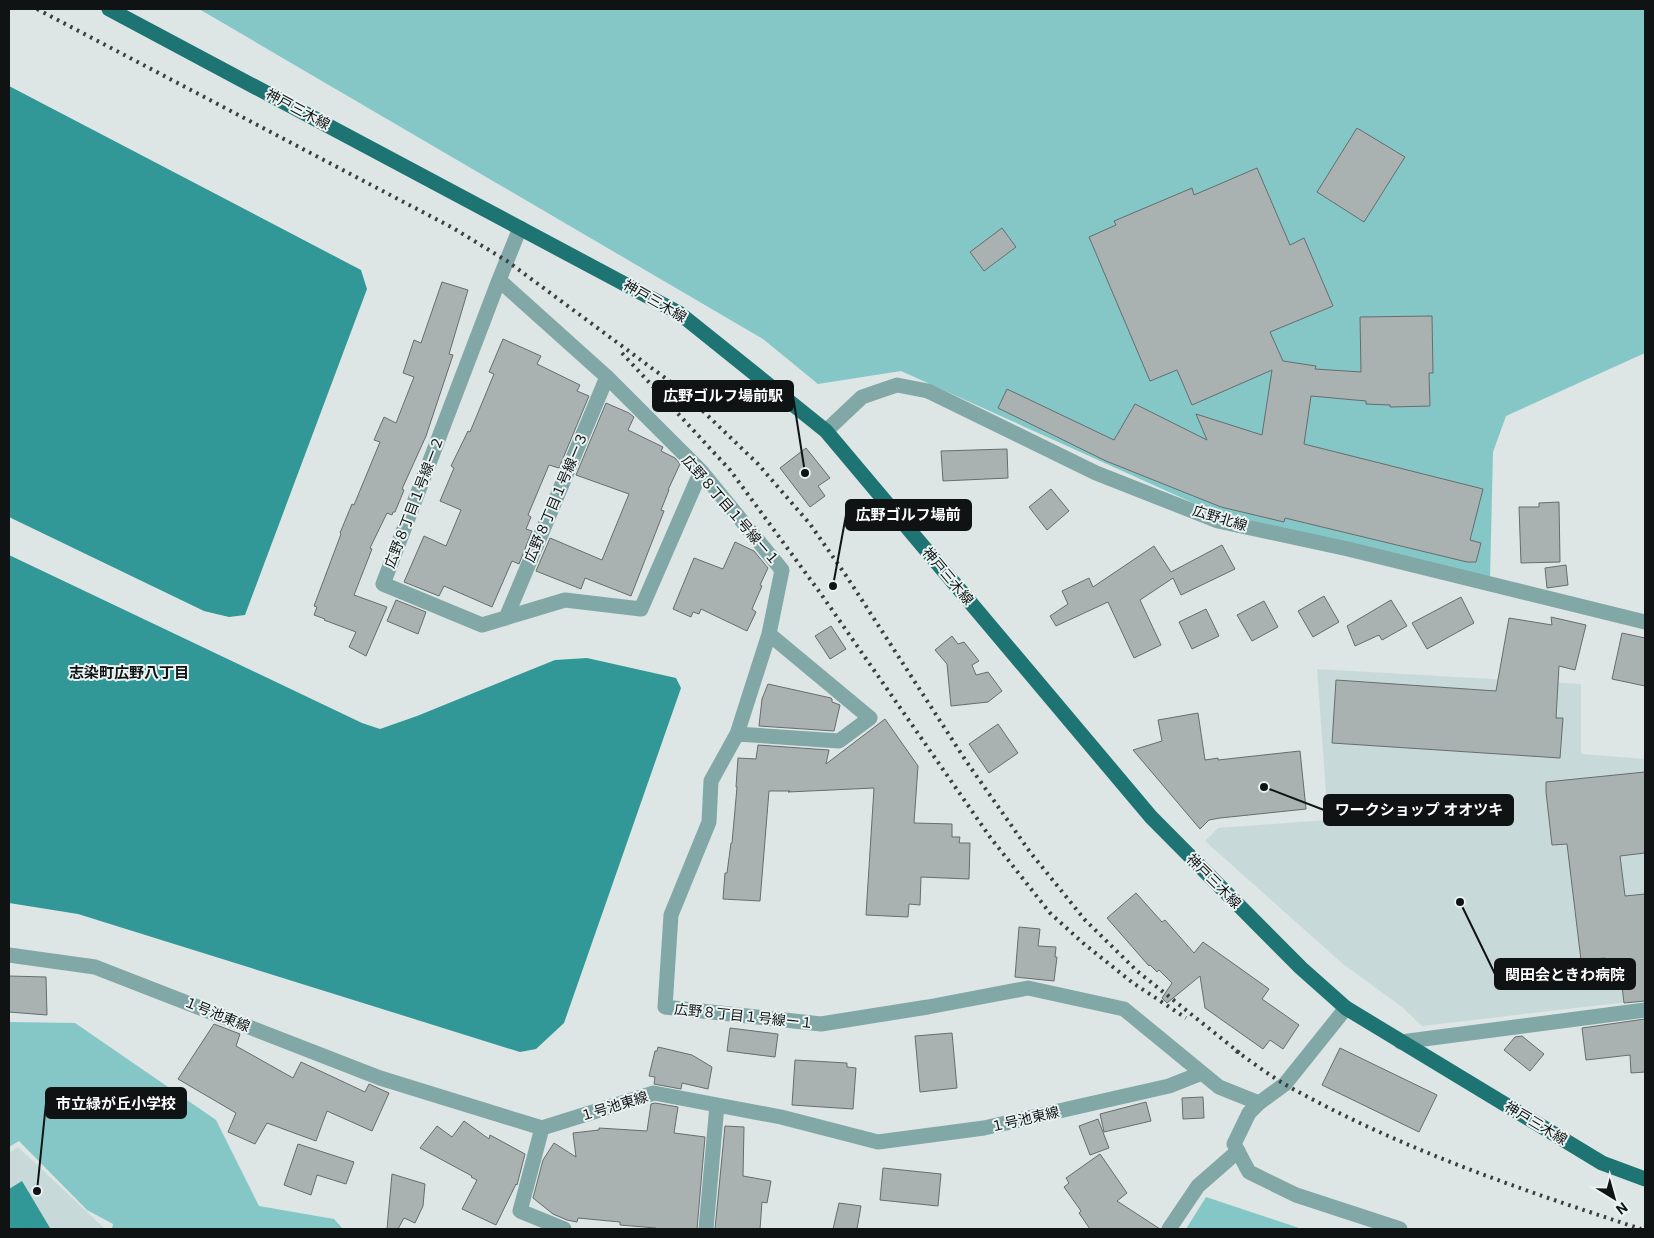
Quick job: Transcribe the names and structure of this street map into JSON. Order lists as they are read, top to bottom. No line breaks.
{"streets":{"main road":["神戸三木線"],"street":["広野８丁目１号線ー３","広野８丁目１号線ー２","広野８丁目１号線ー１","広野北線","１号池東線"]},"crossings":[["神戸三木線","広野北線"],["広野８丁目１号線ー３","広野８丁目１号線ー２"],["広野８丁目１号線ー３","広野８丁目１号線ー１"],["広野８丁目１号線ー２","広野８丁目１号線ー１"],["広野８丁目１号線ー１","１号池東線"]],"districts":["志染町広野八丁目"],"places":["広野ゴルフ場前駅","広野ゴルフ場前","ワークショップ オオツキ","関田会ときわ病院","市立緑が丘小学校"],"north":"bottom right"}
